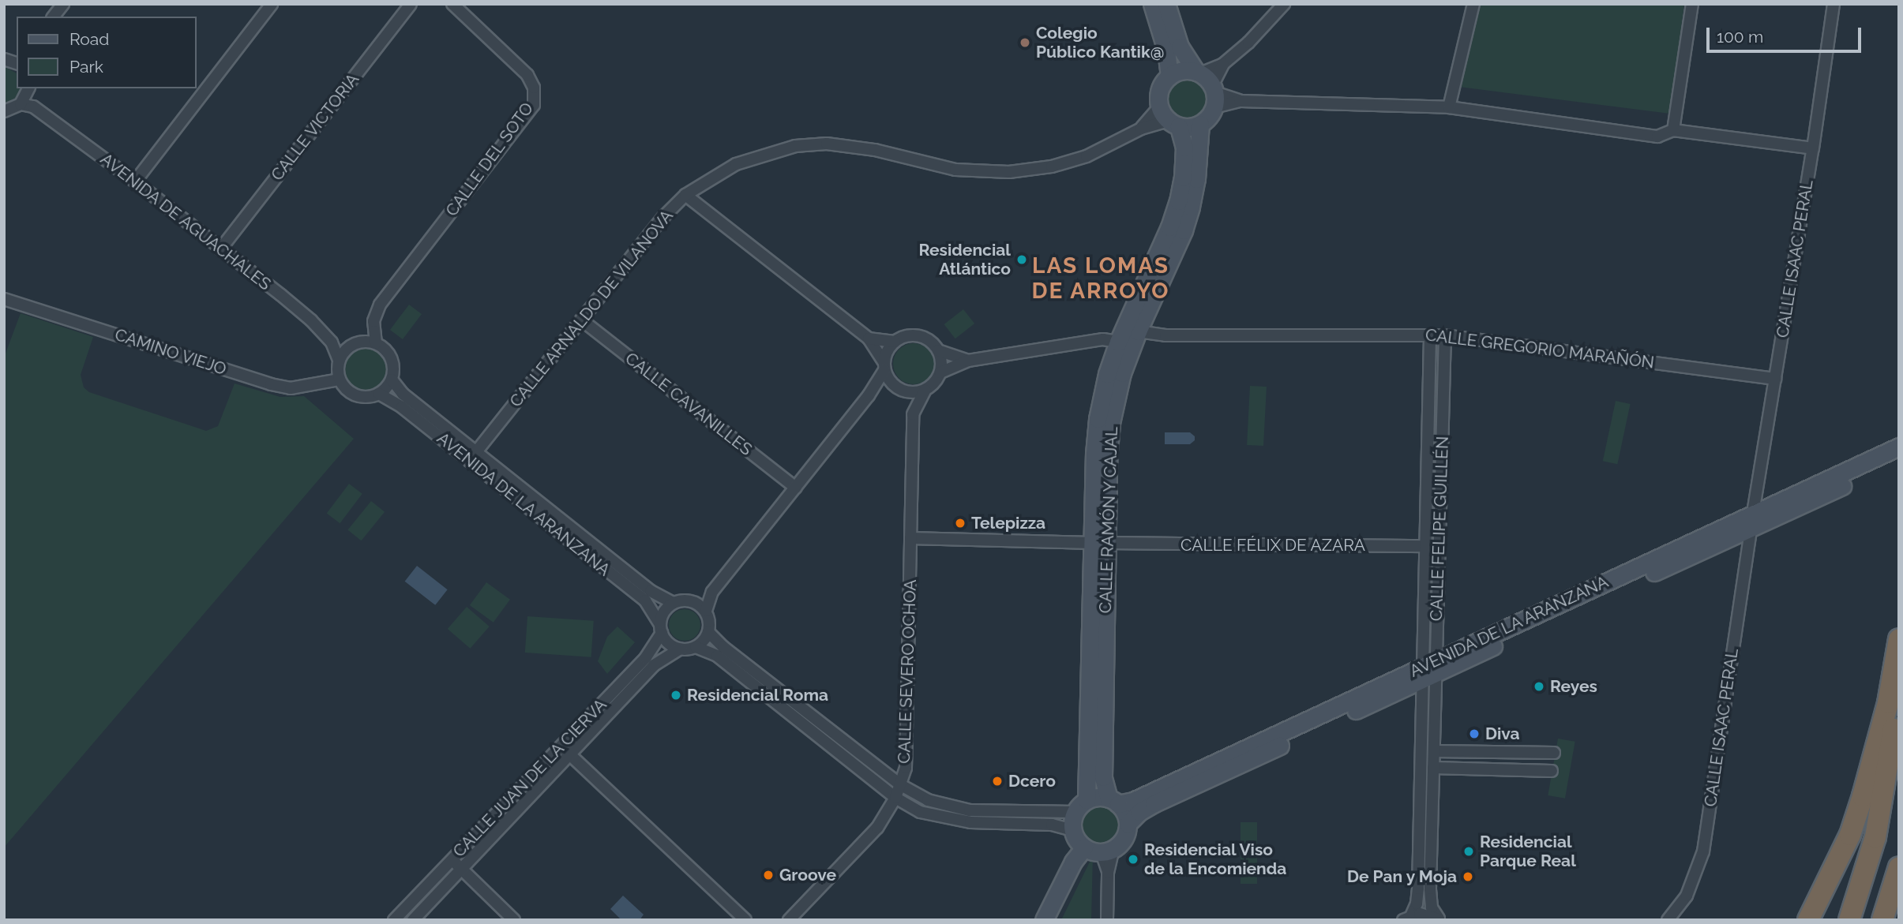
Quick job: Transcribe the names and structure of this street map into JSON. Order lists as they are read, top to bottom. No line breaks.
{"streets":{"street":["CALLE VICTORIA","CALLE DEL SOTO","AVENIDA DE AGUACHALES","CALLE ISAAC PERAL","CALLE ARNALDO DE VILANOVA","CALLE GREGORIO MARAÑÓN","CAMINO VIEJO","CALLE CAVANILLES","AVENIDA DE LA ARANZANA","CALLE RAMÓN Y CAJAL","CALLE FELIPE GUILLÉN","CALLE FÉLIX DE AZARA","CALLE SEVERO OCHOA","CALLE JUAN DE LA CIERVA"]},"crossings":[["CALLE VICTORIA","AVENIDA DE AGUACHALES"],["CALLE DEL SOTO","AVENIDA DE AGUACHALES"],["CALLE DEL SOTO","CAMINO VIEJO"],["CALLE DEL SOTO","AVENIDA DE LA ARANZANA"],["AVENIDA DE AGUACHALES","CAMINO VIEJO"],["AVENIDA DE AGUACHALES","AVENIDA DE LA ARANZANA"],["CALLE ISAAC PERAL","CALLE GREGORIO MARAÑÓN"],["CALLE ISAAC PERAL","AVENIDA DE LA ARANZANA"],["CALLE ARNALDO DE VILANOVA","CALLE CAVANILLES"],["CALLE ARNALDO DE VILANOVA","AVENIDA DE LA ARANZANA"],["CALLE ARNALDO DE VILANOVA","CALLE RAMÓN Y CAJAL"],["CALLE GREGORIO MARAÑÓN","CALLE RAMÓN Y CAJAL"],["CALLE GREGORIO MARAÑÓN","CALLE FELIPE GUILLÉN"],["CAMINO VIEJO","AVENIDA DE LA ARANZANA"],["AVENIDA DE LA ARANZANA","CALLE RAMÓN Y CAJAL"],["AVENIDA DE LA ARANZANA","CALLE FELIPE GUILLÉN"],["AVENIDA DE LA ARANZANA","CALLE JUAN DE LA CIERVA"],["CALLE RAMÓN Y CAJAL","CALLE FÉLIX DE AZARA"],["CALLE FELIPE GUILLÉN","CALLE FÉLIX DE AZARA"],["CALLE FÉLIX DE AZARA","CALLE SEVERO OCHOA"]],"districts":["LAS LOMAS DE ARROYO"],"places":["Colegio Público Kantik@","Residencial Atlántico","Telepizza","Reyes","Residencial Roma","Diva","Dcero","Residencial Parque Real","Residencial Viso de la Encomienda","Groove","De Pan y Moja"],"legend":["Road","Park"],"scale_bar":"100 m"}
